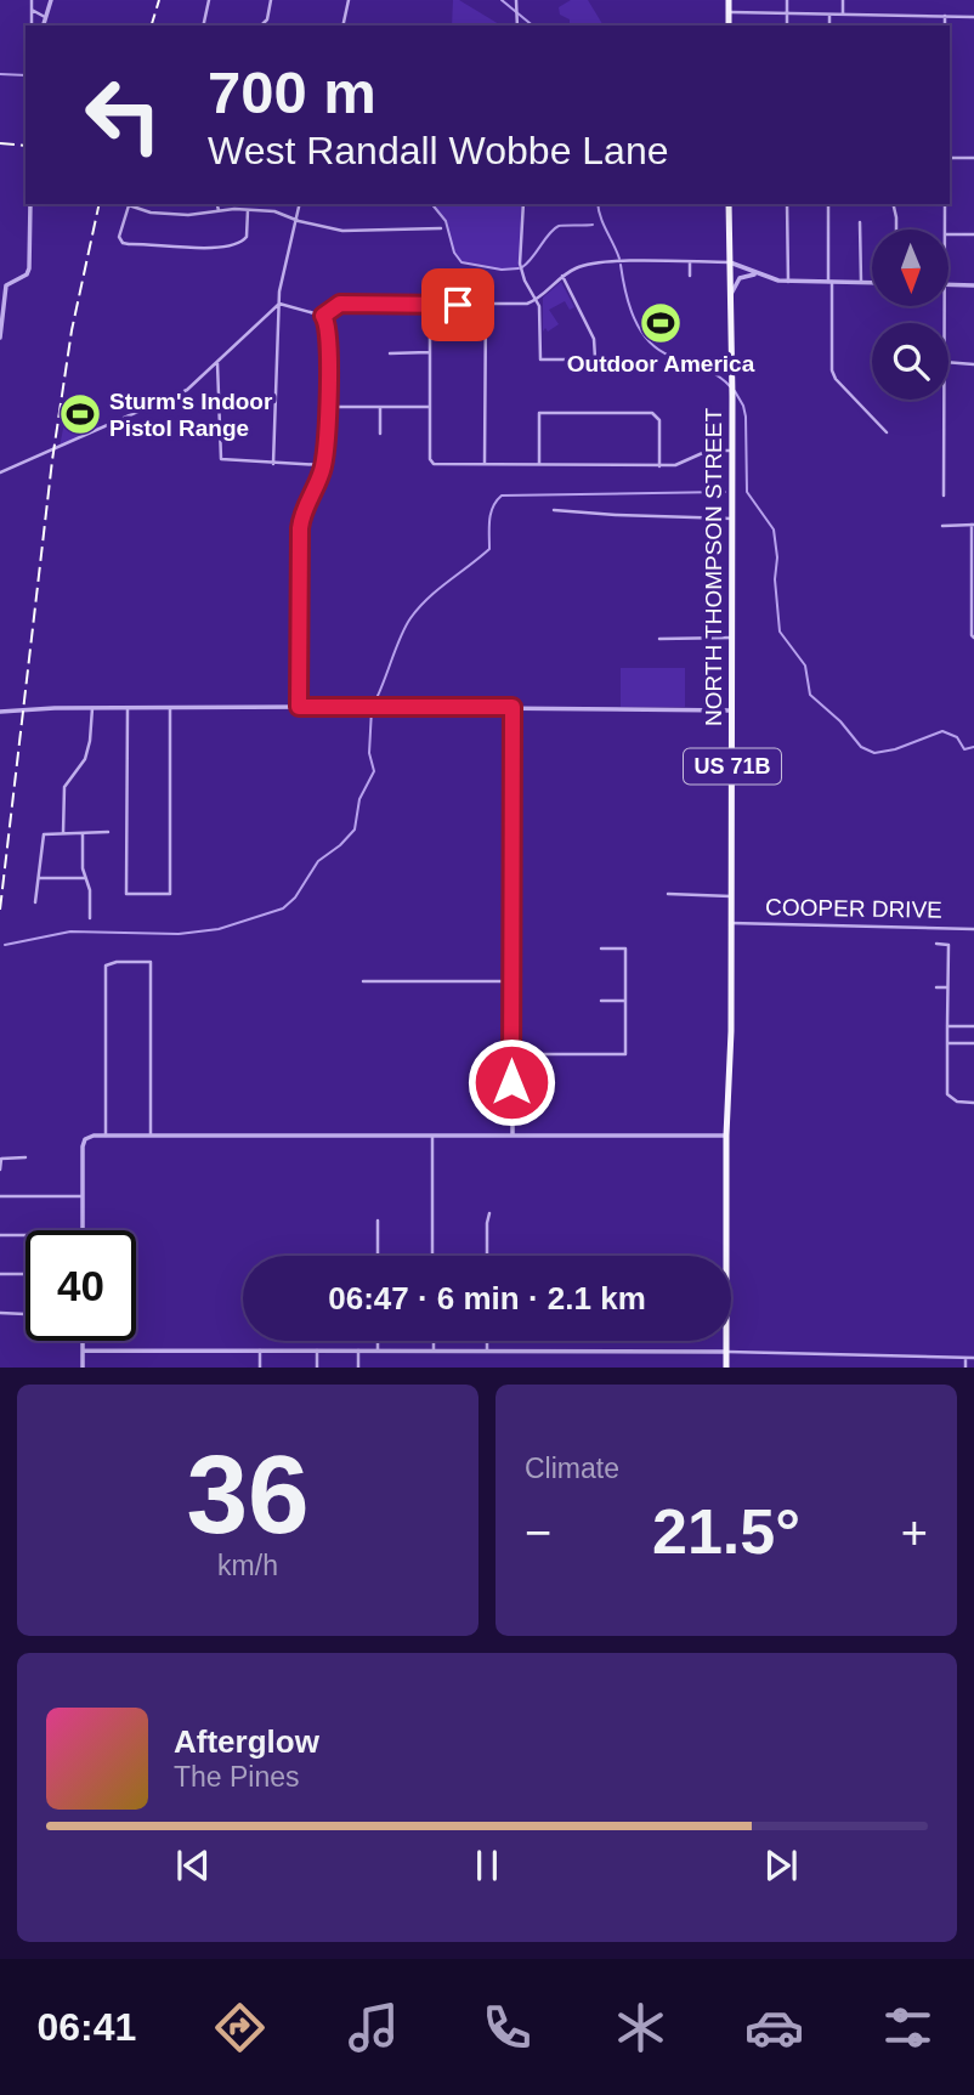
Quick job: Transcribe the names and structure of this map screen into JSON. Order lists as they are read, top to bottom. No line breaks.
{"streets":{"main road":["NORTH THOMPSON STREET","US 71B"],"street":["COOPER DRIVE"]},"crossings":[["NORTH THOMPSON STREET","US 71B"],["NORTH THOMPSON STREET","COOPER DRIVE"]],"places":{"sports":["Outdoor America","Sturm's Indoor Pistol Range"]},"north":"bottom","page":{"turn":["700 m","West Randall Wobbe Lane"],"limit":"40","trip":"06:47 · 6 min · 2.1 km","tile":[["36","km/h"],"Climate"],"heat":["−","21.5°","+"],"song":["Afterglow","The Pines"],"tabs":"06:41"}}
